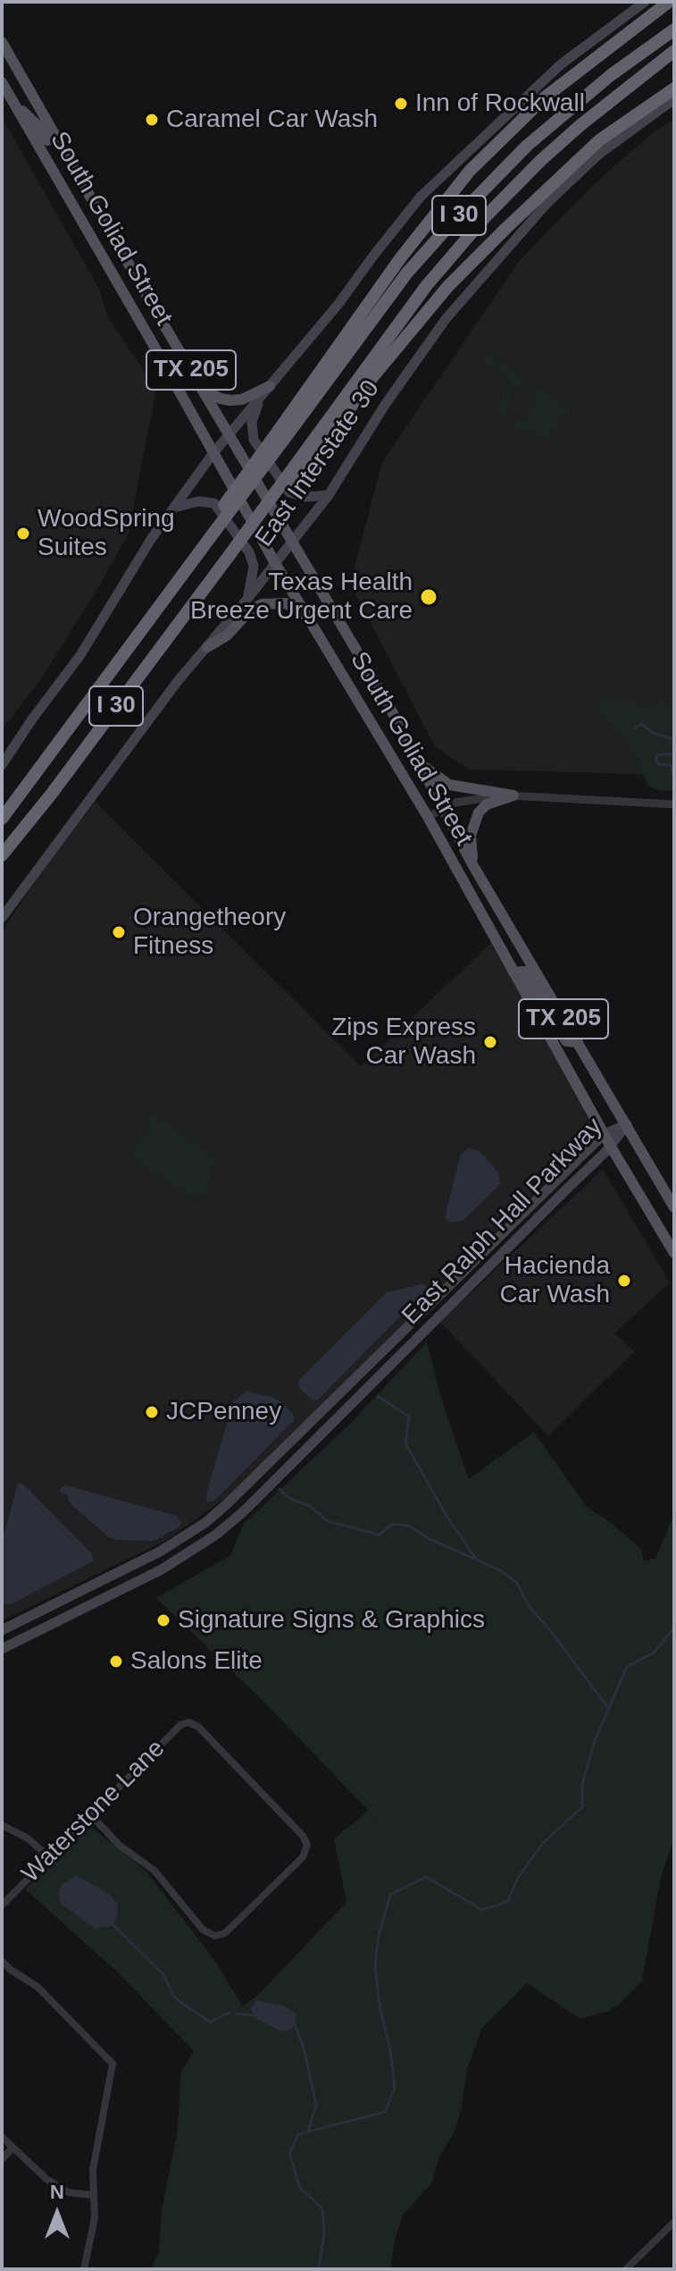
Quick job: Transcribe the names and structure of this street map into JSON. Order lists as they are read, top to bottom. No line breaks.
{"streets":{"highway":["I 30"],"main road":["South Goliad Street","TX 205","East Interstate 30","East Ralph Hall Parkway"],"street":["Waterstone Lane"]},"crossings":[["South Goliad Street","East Interstate 30"],["South Goliad Street","East Ralph Hall Parkway"]],"places":["Inn of Rockwall","Caramel Car Wash","WoodSpring Suites","Texas Health Breeze Urgent Care","Orangetheory Fitness","Zips Express Car Wash","Hacienda Car Wash","JCPenney","Signature Signs & Graphics","Salons Elite"],"north":"top"}
